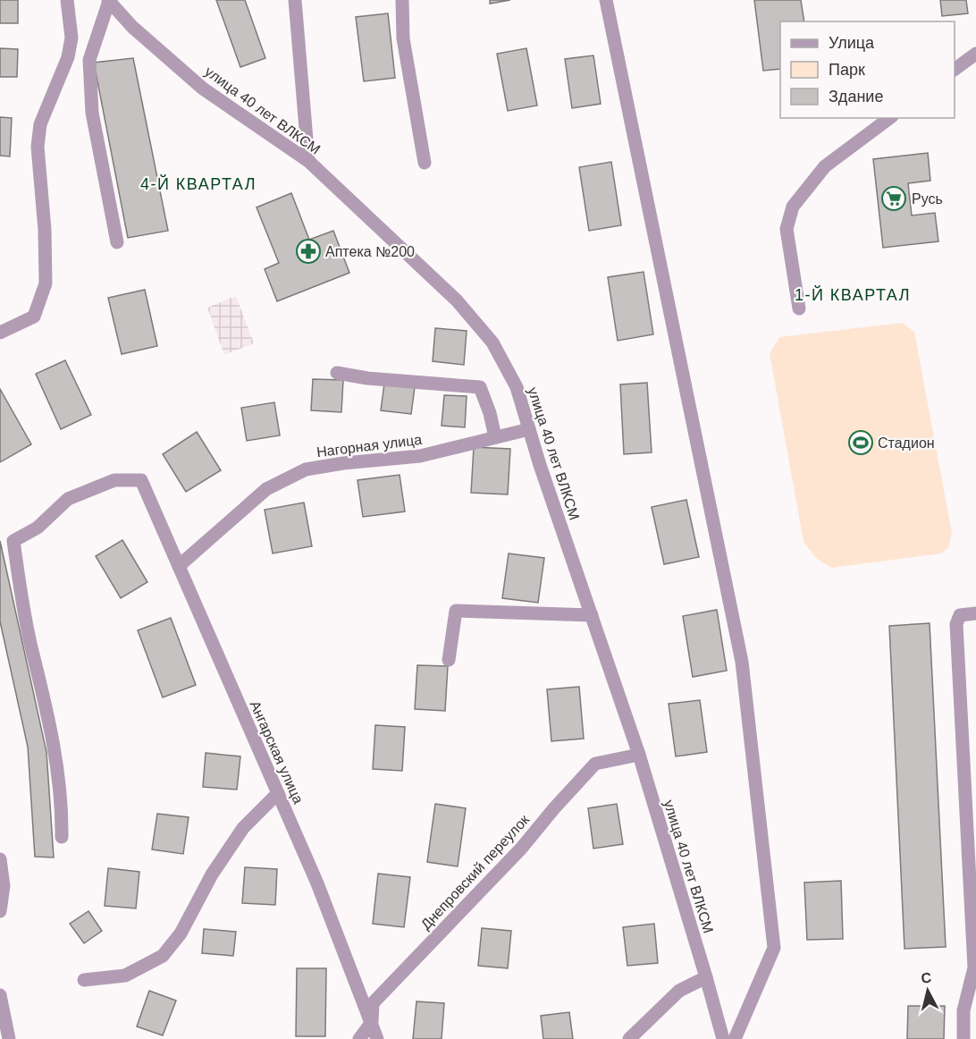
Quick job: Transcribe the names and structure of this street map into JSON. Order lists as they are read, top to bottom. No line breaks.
{"streets":{"street":["улица 40 лет ВЛКСМ","Нагорная улица","Ангарская улица","Днепровский переулок"]},"crossings":[["улица 40 лет ВЛКСМ","Нагорная улица"],["улица 40 лет ВЛКСМ","Днепровский переулок"],["Нагорная улица","Ангарская улица"],["Ангарская улица","Днепровский переулок"]],"districts":["4-Й КВАРТАЛ","1-Й КВАРТАЛ"],"places":{"supermarket":["Русь"],"pharmacy":["Аптека №200"],"sports":["Стадион"]},"legend":["Улица","Парк","Здание"],"north":"top"}
